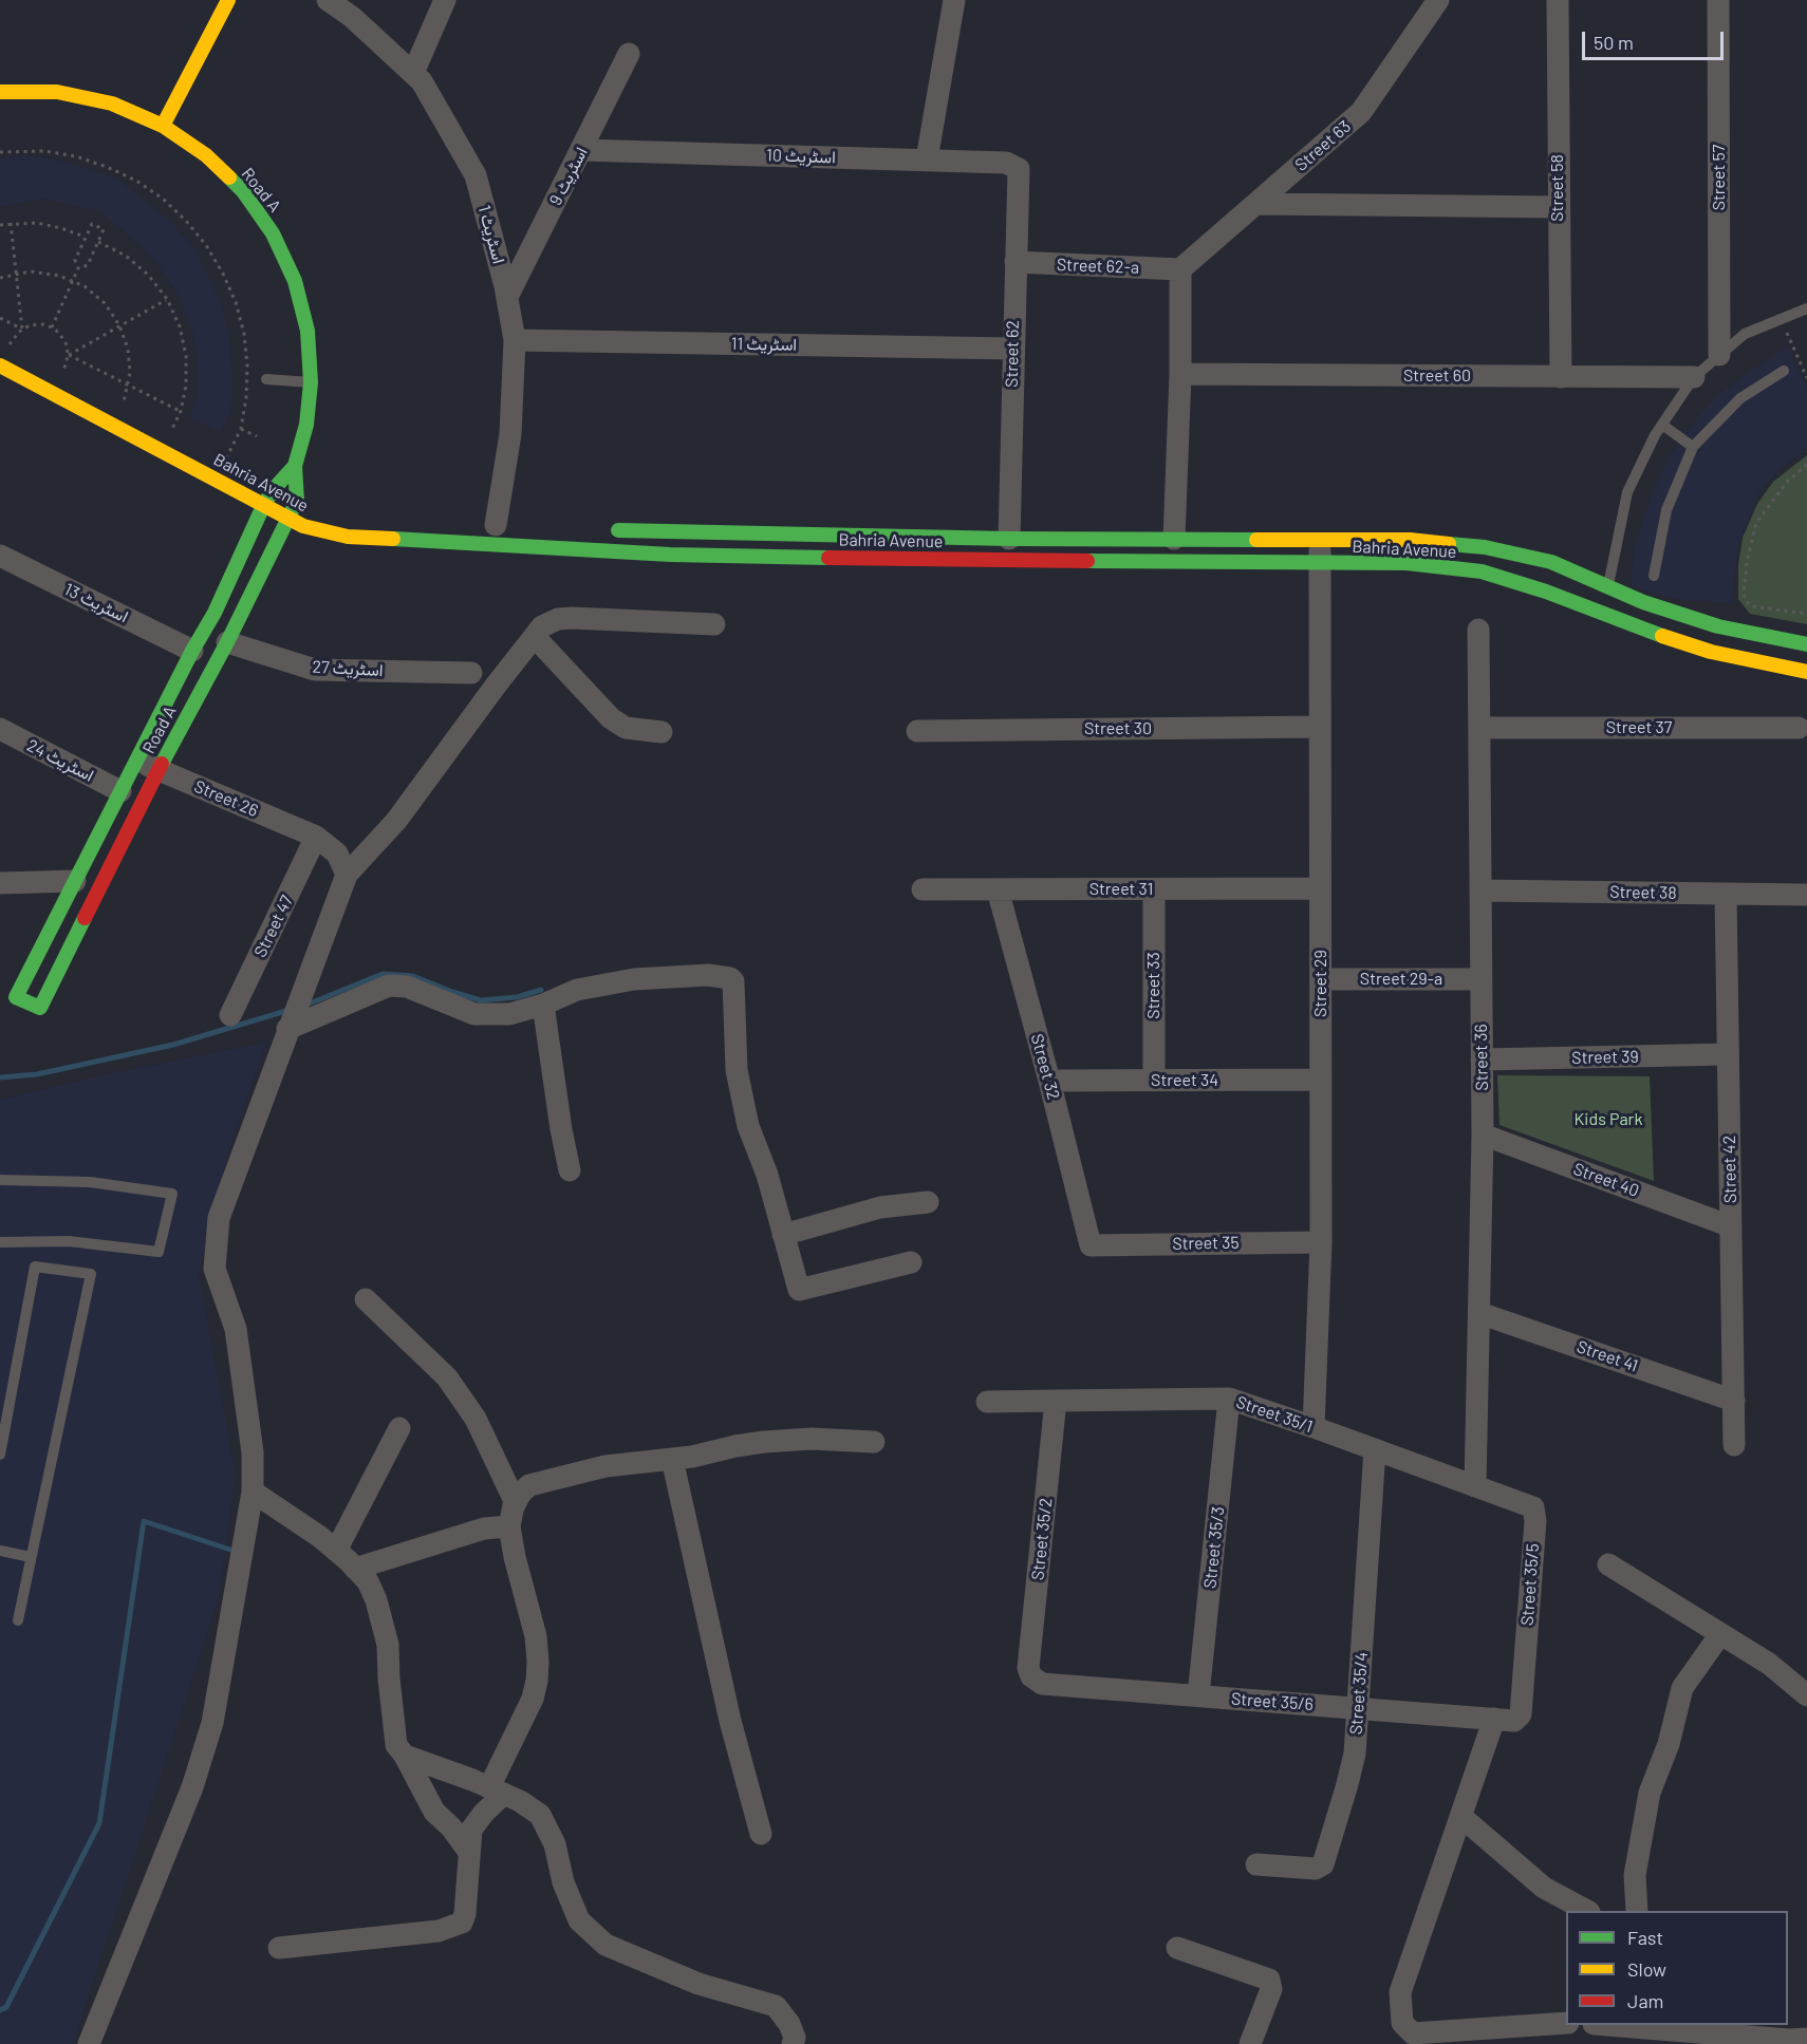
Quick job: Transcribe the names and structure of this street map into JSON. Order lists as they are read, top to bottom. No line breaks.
{"streets":{"street":["Street 63","اسٹریٹ 10","اسٹریٹ 9","Street 57","Street 58","Road A","اسٹریٹ 1","Street 62-a","اسٹریٹ 11","Street 62","Street 60","Bahria Avenue","اسٹریٹ 13","اسٹریٹ 27","Street 37","Street 30","اسٹریٹ 24","Street 26","Street 31","Street 38","Street 47","Street 29-a","Street 29","Street 33","Street 36","Street 39","Street 32","Street 34","Street 42","Street 40","Street 35","Street 41","Street 35/1","Street 35/2","Street 35/3","Street 35/5","Street 35/4","Street 35/6"]},"crossings":[["Street 63","Street 62-a"],["اسٹریٹ 10","اسٹریٹ 9"],["اسٹریٹ 10","Street 62"],["اسٹریٹ 9","اسٹریٹ 1"],["Street 58","Street 60"],["Road A","Bahria Avenue"],["Road A","اسٹریٹ 13"],["Road A","اسٹریٹ 27"],["Road A","اسٹریٹ 24"],["Road A","Street 26"],["اسٹریٹ 1","اسٹریٹ 11"],["Street 62-a","Street 62"],["اسٹریٹ 11","Street 62"],["Street 62","Bahria Avenue"],["Bahria Avenue","Street 29"],["Street 37","Street 36"],["Street 30","Street 29"],["Street 26","Street 47"],["Street 31","Street 29"],["Street 31","Street 33"],["Street 31","Street 32"],["Street 38","Street 36"],["Street 38","Street 42"],["Street 29-a","Street 29"],["Street 29-a","Street 36"],["Street 29","Street 34"],["Street 29","Street 35"],["Street 29","Street 35/1"],["Street 33","Street 34"],["Street 36","Street 39"],["Street 36","Street 40"],["Street 36","Street 41"],["Street 36","Street 35/1"],["Street 36","Street 35/5"],["Street 39","Street 42"],["Street 32","Street 34"],["Street 32","Street 35"],["Street 42","Street 40"],["Street 42","Street 41"],["Street 35/1","Street 35/2"],["Street 35/1","Street 35/3"],["Street 35/1","Street 35/5"],["Street 35/1","Street 35/4"],["Street 35/2","Street 35/6"],["Street 35/3","Street 35/6"],["Street 35/5","Street 35/6"],["Street 35/4","Street 35/6"]],"parks":["Kids Park"],"legend":["Fast","Slow","Jam"],"scale_bar":"50 m"}
